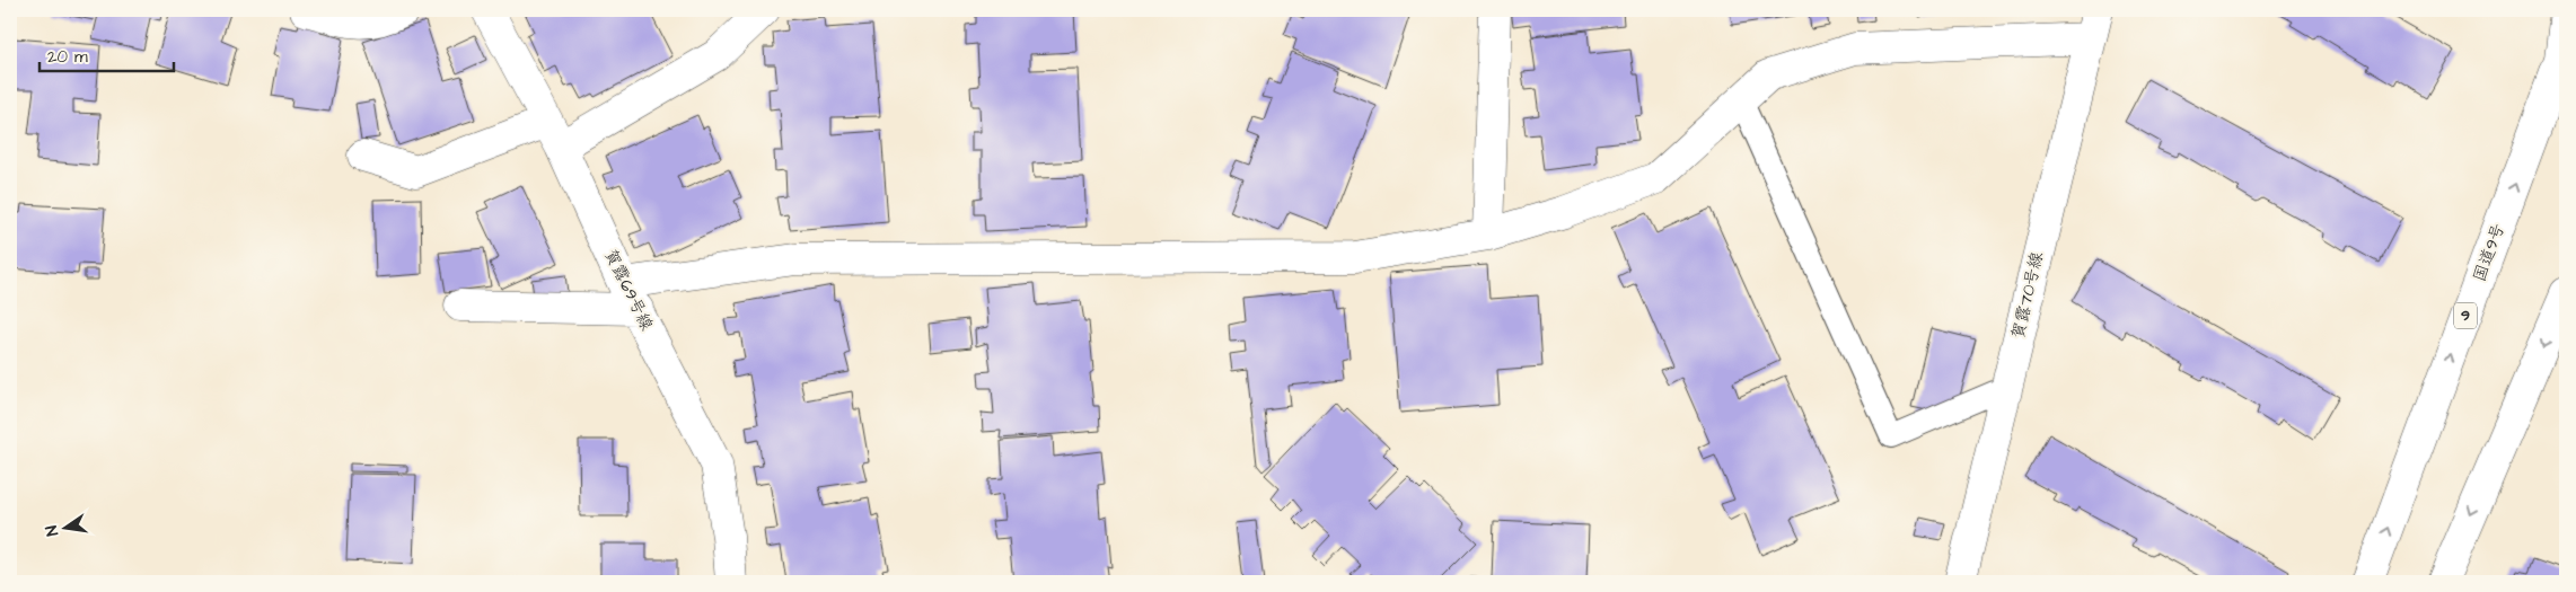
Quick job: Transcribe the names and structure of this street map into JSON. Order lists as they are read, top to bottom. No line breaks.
{"streets":{"main road":["国道9号","賀露69号線","賀露70号線","9"]},"crossings":[["国道9号","9"]],"scale_bar":"20 m","north":"left"}
